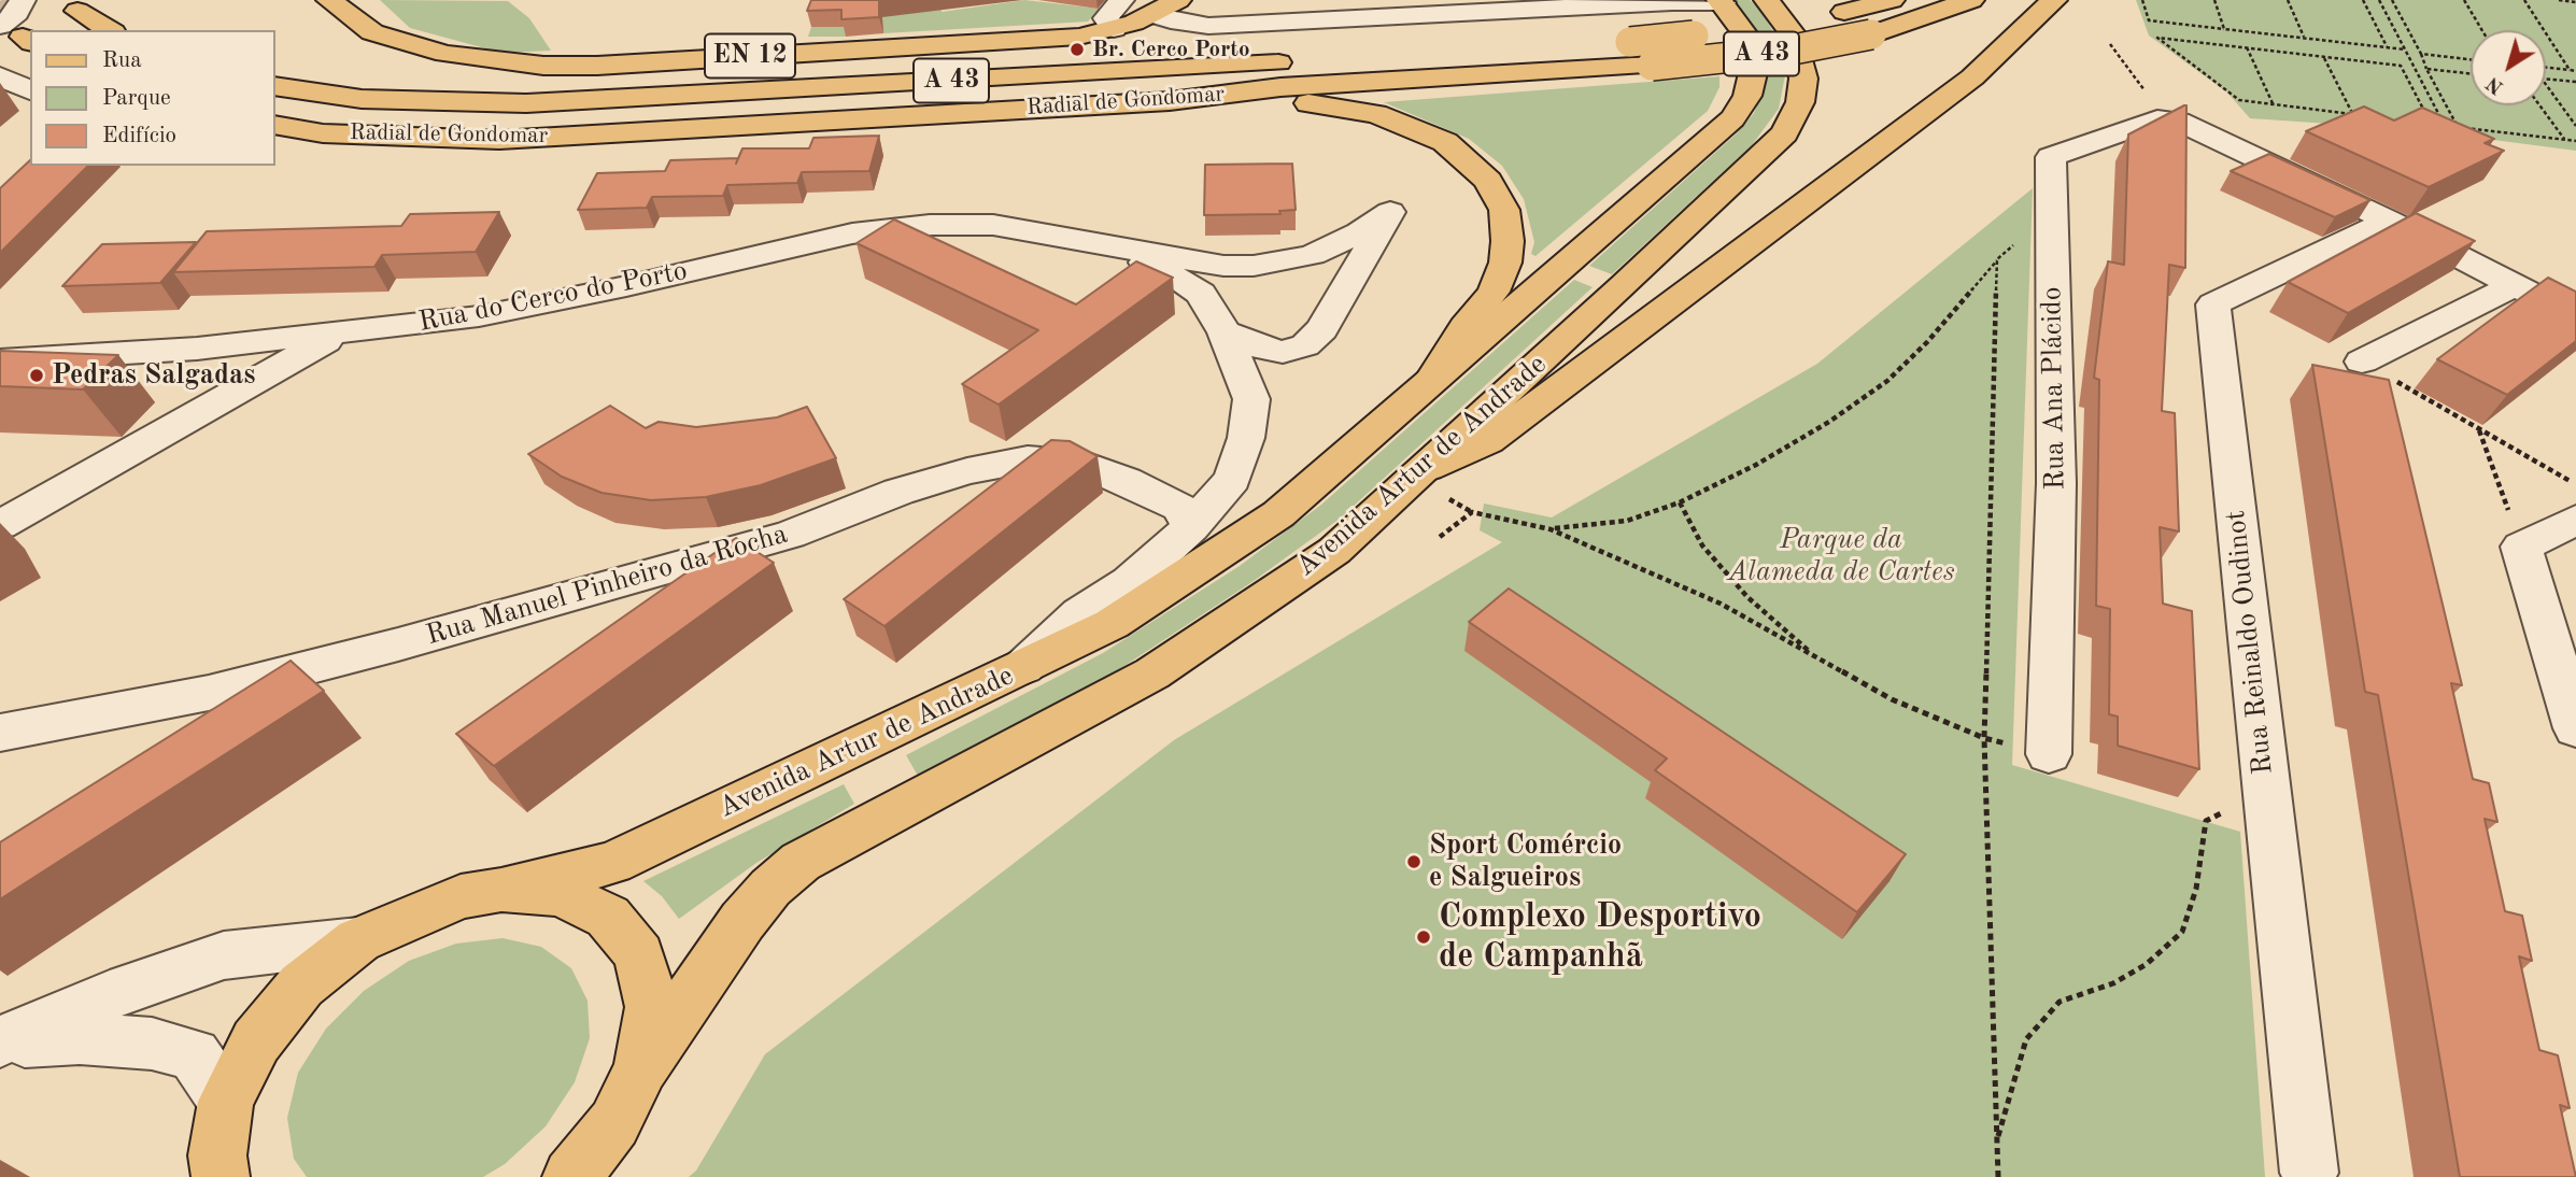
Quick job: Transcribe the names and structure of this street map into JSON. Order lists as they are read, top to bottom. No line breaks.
{"streets":{"main road":["A 43","EN 12","Radial de Gondomar","Avenida Artur de Andrade"],"street":["Rua do Cerco do Porto","Rua Ana Plácido","Rua Manuel Pinheiro da Rocha","Rua Reinaldo Oudinot"]},"crossings":[["Rua do Cerco do Porto","Avenida Artur de Andrade"],["Rua do Cerco do Porto","Rua Manuel Pinheiro da Rocha"]],"parks":["Parque da Alameda de Cartes"],"places":["Br. Cerco Porto","Pedras Salgadas","Sport Comércio e Salgueiros","Complexo Desportivo de Campanhã"],"legend":["Rua","Parque","Edifício"],"north":"bottom left"}
